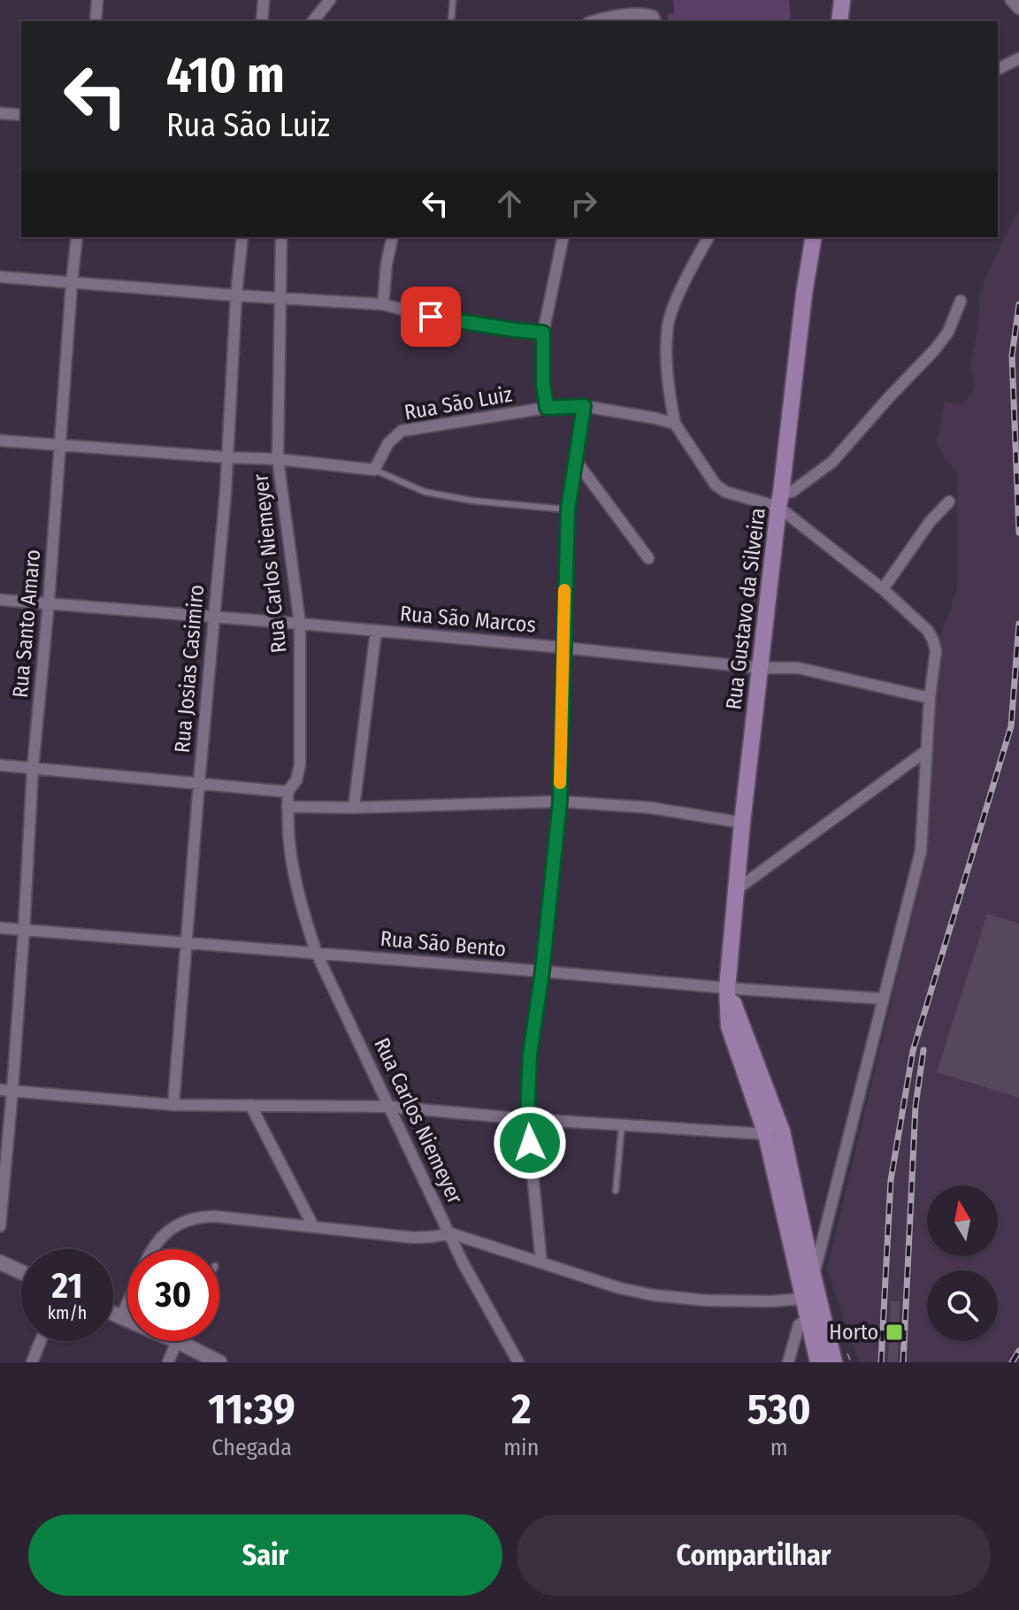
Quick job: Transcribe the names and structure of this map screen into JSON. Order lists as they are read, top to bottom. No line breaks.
{"streets":{"main road":["Rua Gustavo da Silveira"],"street":["Rua São Luiz","Rua Carlos Niemeyer","Rua São Marcos","Rua Santo Amaro","Rua Josias Casimiro","Rua São Bento"]},"crossings":[["Rua Carlos Niemeyer","Rua São Marcos"],["Rua Carlos Niemeyer","Rua São Bento"],["Rua Gustavo da Silveira","Rua São Marcos"],["Rua Gustavo da Silveira","Rua São Bento"],["Rua São Marcos","Rua Santo Amaro"],["Rua São Marcos","Rua Josias Casimiro"],["Rua Santo Amaro","Rua São Bento"],["Rua Josias Casimiro","Rua São Bento"]],"places":{"transit":["Horto"]},"north":"top","page":{"turn":["410 m","Rua São Luiz"],"speed":"21 km/h","limit":"30","eta":["11:39","Chegada","2","min","530","m"],"buttons":["Sair","Compartilhar"]}}
